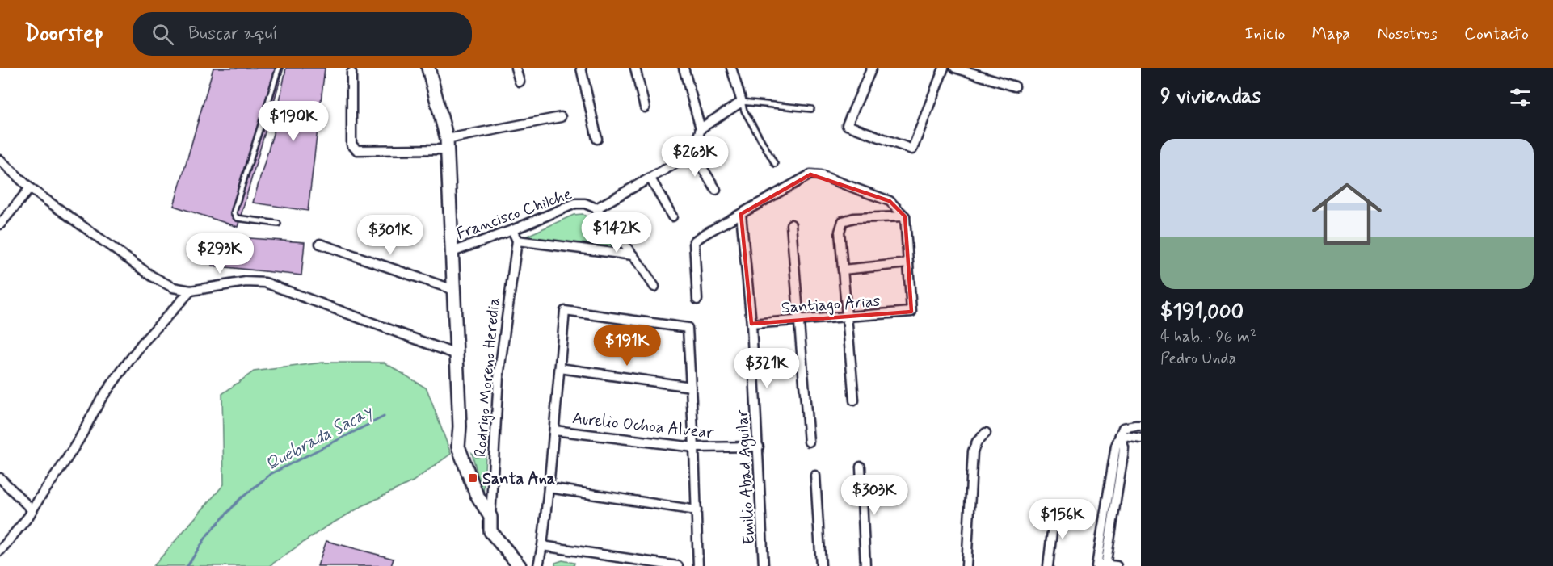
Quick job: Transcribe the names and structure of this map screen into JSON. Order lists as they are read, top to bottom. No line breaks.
{"streets":{"street":["Francisco Chilche","Santiago Arias","Rodrigo Moreno Heredia","Aurelio Ochoa Alvear","Emilio Abad Aguilar"]},"crossings":[["Santiago Arias","Emilio Abad Aguilar"],["Aurelio Ochoa Alvear","Emilio Abad Aguilar"]],"water":["Quebrada Sacay"],"places":{"transit":["Santa Ana"]},"page":{"header":"Doorstep","search":"Buscar aquí","nav":["Inicio","Mapa","Nosotros","Contacto"],"heading":"9 viviendas","price":["$190K","$263K","$142K","$301K","$293K","$191K","$321K","$303K","$156K"],"list":[{"name":"$191,000","note":"4 hab. · 96 m² · Pedro Unda"}]}}
